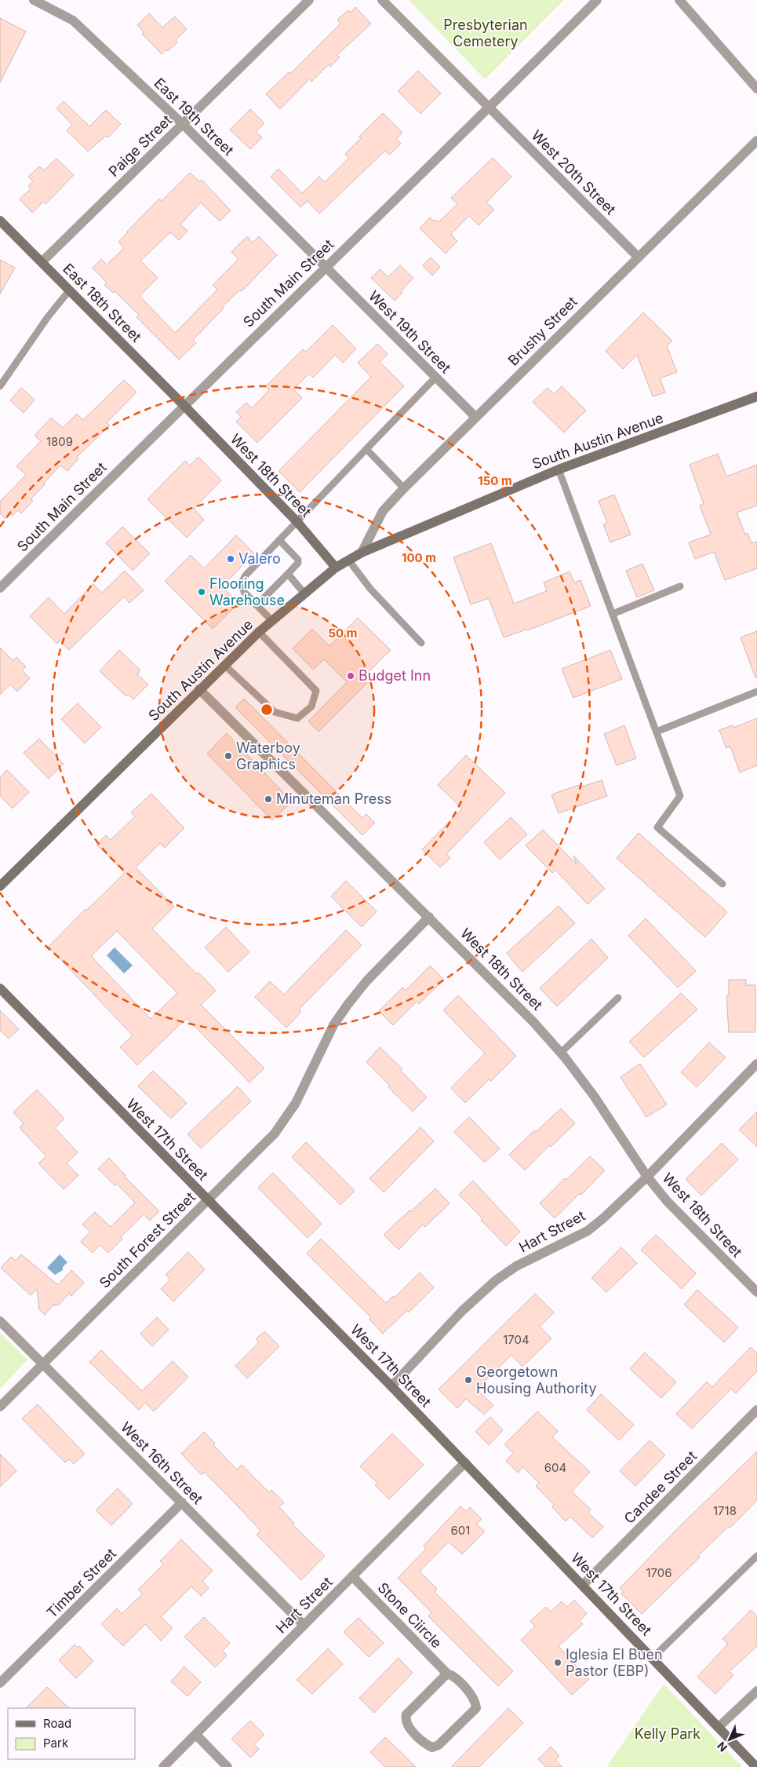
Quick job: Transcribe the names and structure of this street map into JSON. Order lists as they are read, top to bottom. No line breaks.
{"streets":{"street":["East 19th Street","Paige Street","West 20th Street","South Main Street","East 18th Street","Brushy Street","West 19th Street","South Austin Avenue","West 18th Street","West 17th Street","Hart Street","South Forest Street","West 16th Street","Candee Street","Timber Street","Stone Ciircle"]},"crossings":[["East 19th Street","Paige Street"],["East 19th Street","South Main Street"],["East 19th Street","West 19th Street"],["Paige Street","East 18th Street"],["West 20th Street","South Main Street"],["West 20th Street","Brushy Street"],["South Main Street","East 18th Street"],["South Main Street","West 19th Street"],["South Main Street","West 18th Street"],["East 18th Street","West 18th Street"],["Brushy Street","West 19th Street"],["Brushy Street","South Austin Avenue"],["South Austin Avenue","West 18th Street"],["West 18th Street","Hart Street"],["West 18th Street","South Forest Street"],["West 17th Street","Hart Street"],["West 17th Street","South Forest Street"],["West 17th Street","Candee Street"],["Hart Street","West 16th Street"],["Hart Street","Stone Ciircle"],["South Forest Street","West 16th Street"],["West 16th Street","Timber Street"]],"parks":["Presbyterian Cemetery","Kelly Park"],"places":["Valero","Flooring Warehouse","Budget Inn","Waterboy Graphics","Minuteman Press","Georgetown Housing Authority","Iglesia El Buen Pastor (EBP)"],"house_numbers":["1809","1704","604","1718","601","1706"],"legend":["Road","Park"],"north":"bottom left","rings":["150 m","100 m","50 m"]}
